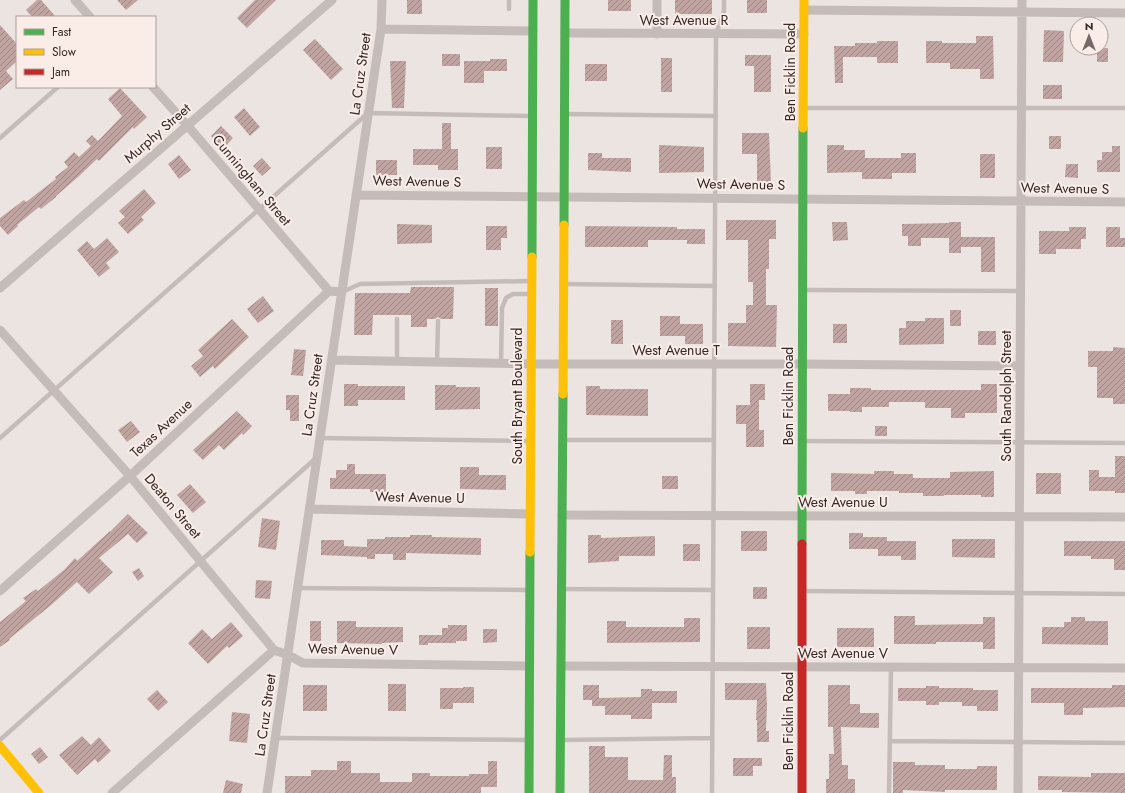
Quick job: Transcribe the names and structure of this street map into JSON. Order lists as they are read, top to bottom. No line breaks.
{"streets":{"main road":["Ben Ficklin Road","South Bryant Boulevard"],"street":["West Avenue R","La Cruz Street","Murphy Street","Cunningham Street","West Avenue S","West Avenue T","South Randolph Street","Texas Avenue","West Avenue U","Deaton Street","West Avenue V"]},"crossings":[["West Avenue R","Ben Ficklin Road"],["Ben Ficklin Road","West Avenue S"],["Ben Ficklin Road","West Avenue T"],["Ben Ficklin Road","West Avenue U"],["Ben Ficklin Road","West Avenue V"],["La Cruz Street","West Avenue S"],["La Cruz Street","West Avenue T"],["La Cruz Street","West Avenue U"],["La Cruz Street","West Avenue V"],["Murphy Street","Cunningham Street"],["Cunningham Street","Texas Avenue"],["West Avenue S","South Bryant Boulevard"],["West Avenue S","South Randolph Street"],["West Avenue T","South Bryant Boulevard"],["West Avenue T","South Randolph Street"],["South Bryant Boulevard","West Avenue U"],["South Bryant Boulevard","West Avenue V"],["South Randolph Street","West Avenue U"],["South Randolph Street","West Avenue V"],["Texas Avenue","Deaton Street"],["Deaton Street","West Avenue V"]],"legend":["Fast","Slow","Jam"],"north":"top"}
